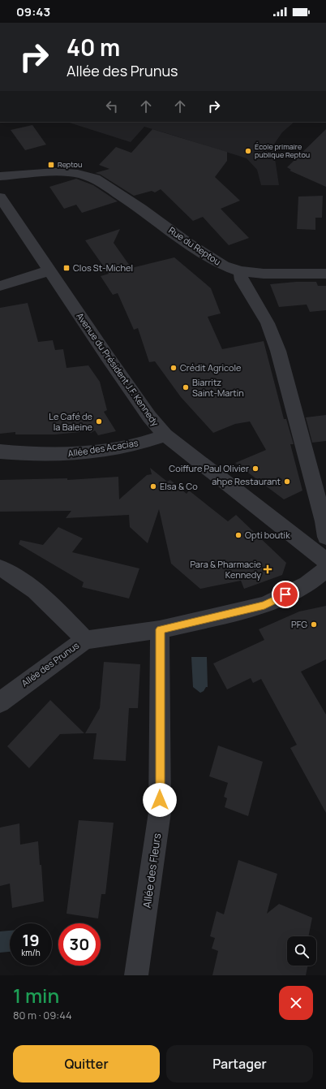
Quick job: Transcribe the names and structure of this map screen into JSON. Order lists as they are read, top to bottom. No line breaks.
{"streets":{"street":["Rue du Reptou","Avenue du Président J.F. Kennedy","Allée des Acacias","Allée des Prunus","Allée des Fleurs"]},"crossings":[["Avenue du Président J.F. Kennedy","Allée des Acacias"],["Allée des Prunus","Allée des Fleurs"]],"places":{"other":["École primaire publique Reptou","Crédit Agricole","Biarritz Saint-Martin","Le Café de la Baleine","Coiffure Paul Olivier","ahpe Restaurant","Elsa & Co","Opti boutik","PFG"],"transit":["Reptou","Clos St-Michel"],"health":["Para & Pharmacie Kennedy"]},"page":{"status":"09:43","turn":["40 m","Allée des Prunus"],"speed":"19 km/h","limit":"30","heading":["1 min","80 m · 09:44"],"buttons":["Quitter","Partager"]}}
